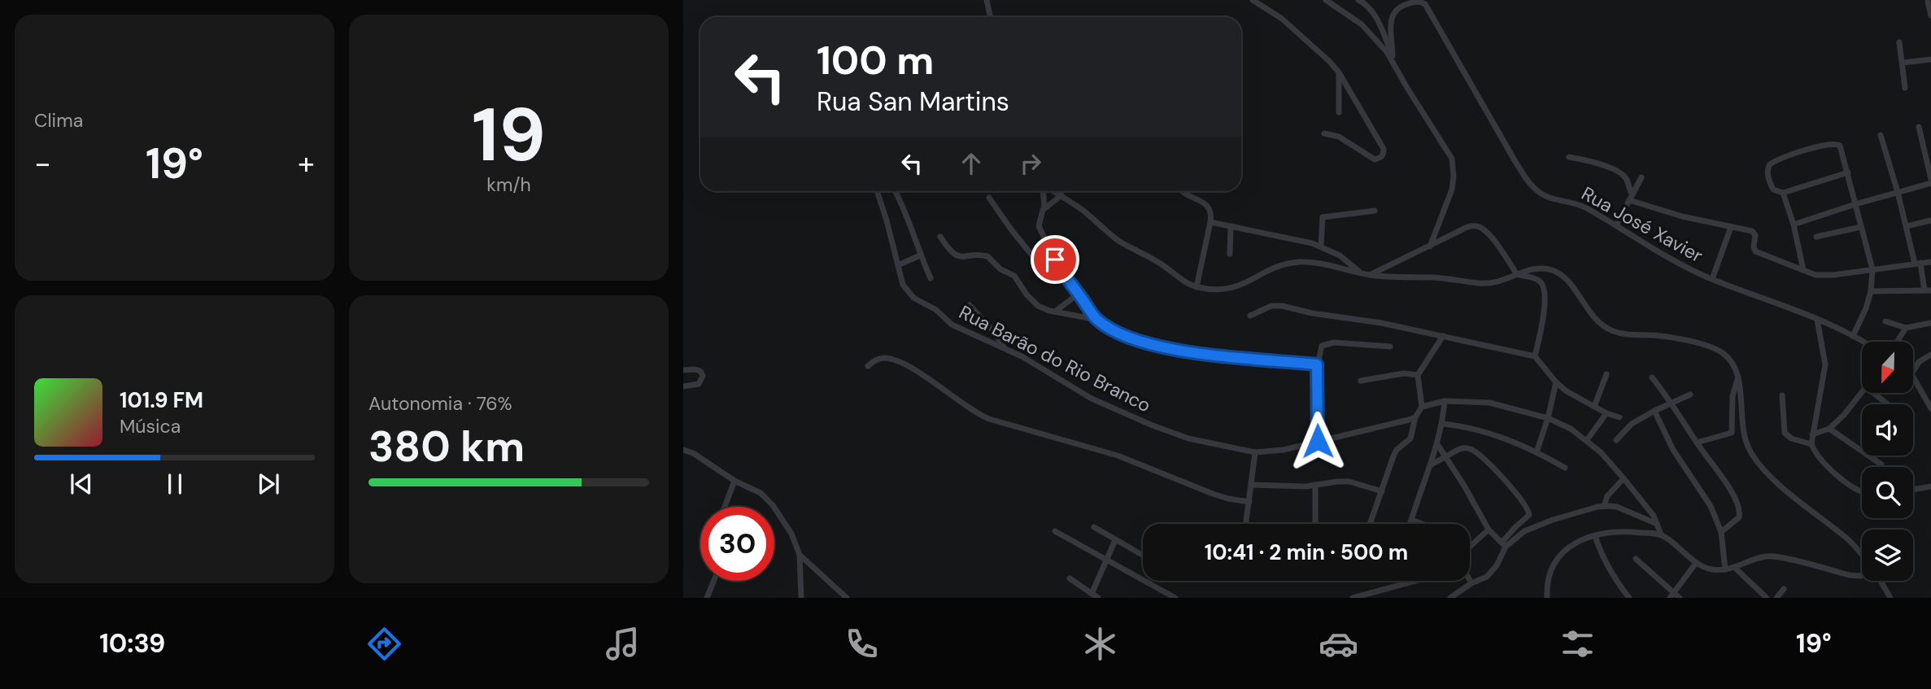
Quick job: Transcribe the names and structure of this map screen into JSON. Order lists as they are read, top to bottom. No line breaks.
{"streets":{"street":["Rua José Xavier","Rua Barão do Rio Branco"]},"north":"bottom","page":{"tile":["Clima",["19","km/h"],["Autonomia · 76%","380 km"]],"turn":["100 m","Rua San Martins"],"heat":["−","19°","+"],"song":["101.9 FM","Música"],"limit":"30","trip":"10:41 · 2 min · 500 m","tabs":["10:39","19°"]}}
